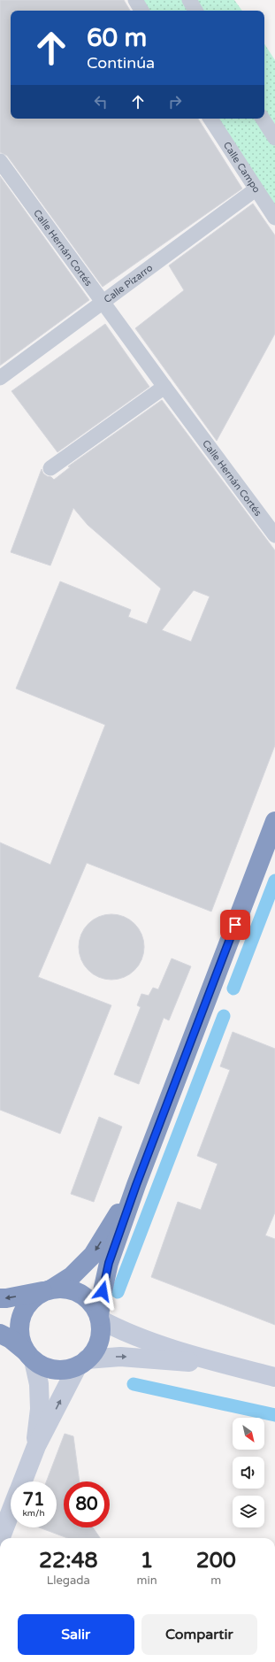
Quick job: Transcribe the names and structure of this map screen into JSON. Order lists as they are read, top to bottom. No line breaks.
{"streets":{"street":["Calle Campo","Calle Hernán Cortés","Calle Pizarro"]},"crossings":[["Calle Campo","Calle Pizarro"],["Calle Hernán Cortés","Calle Pizarro"]],"north":"bottom right","page":{"turn":["60 m","Continúa"],"speed":"71 km/h","limit":"80","eta":["22:48","Llegada","1","min","200","m"],"buttons":["Salir","Compartir"]}}
